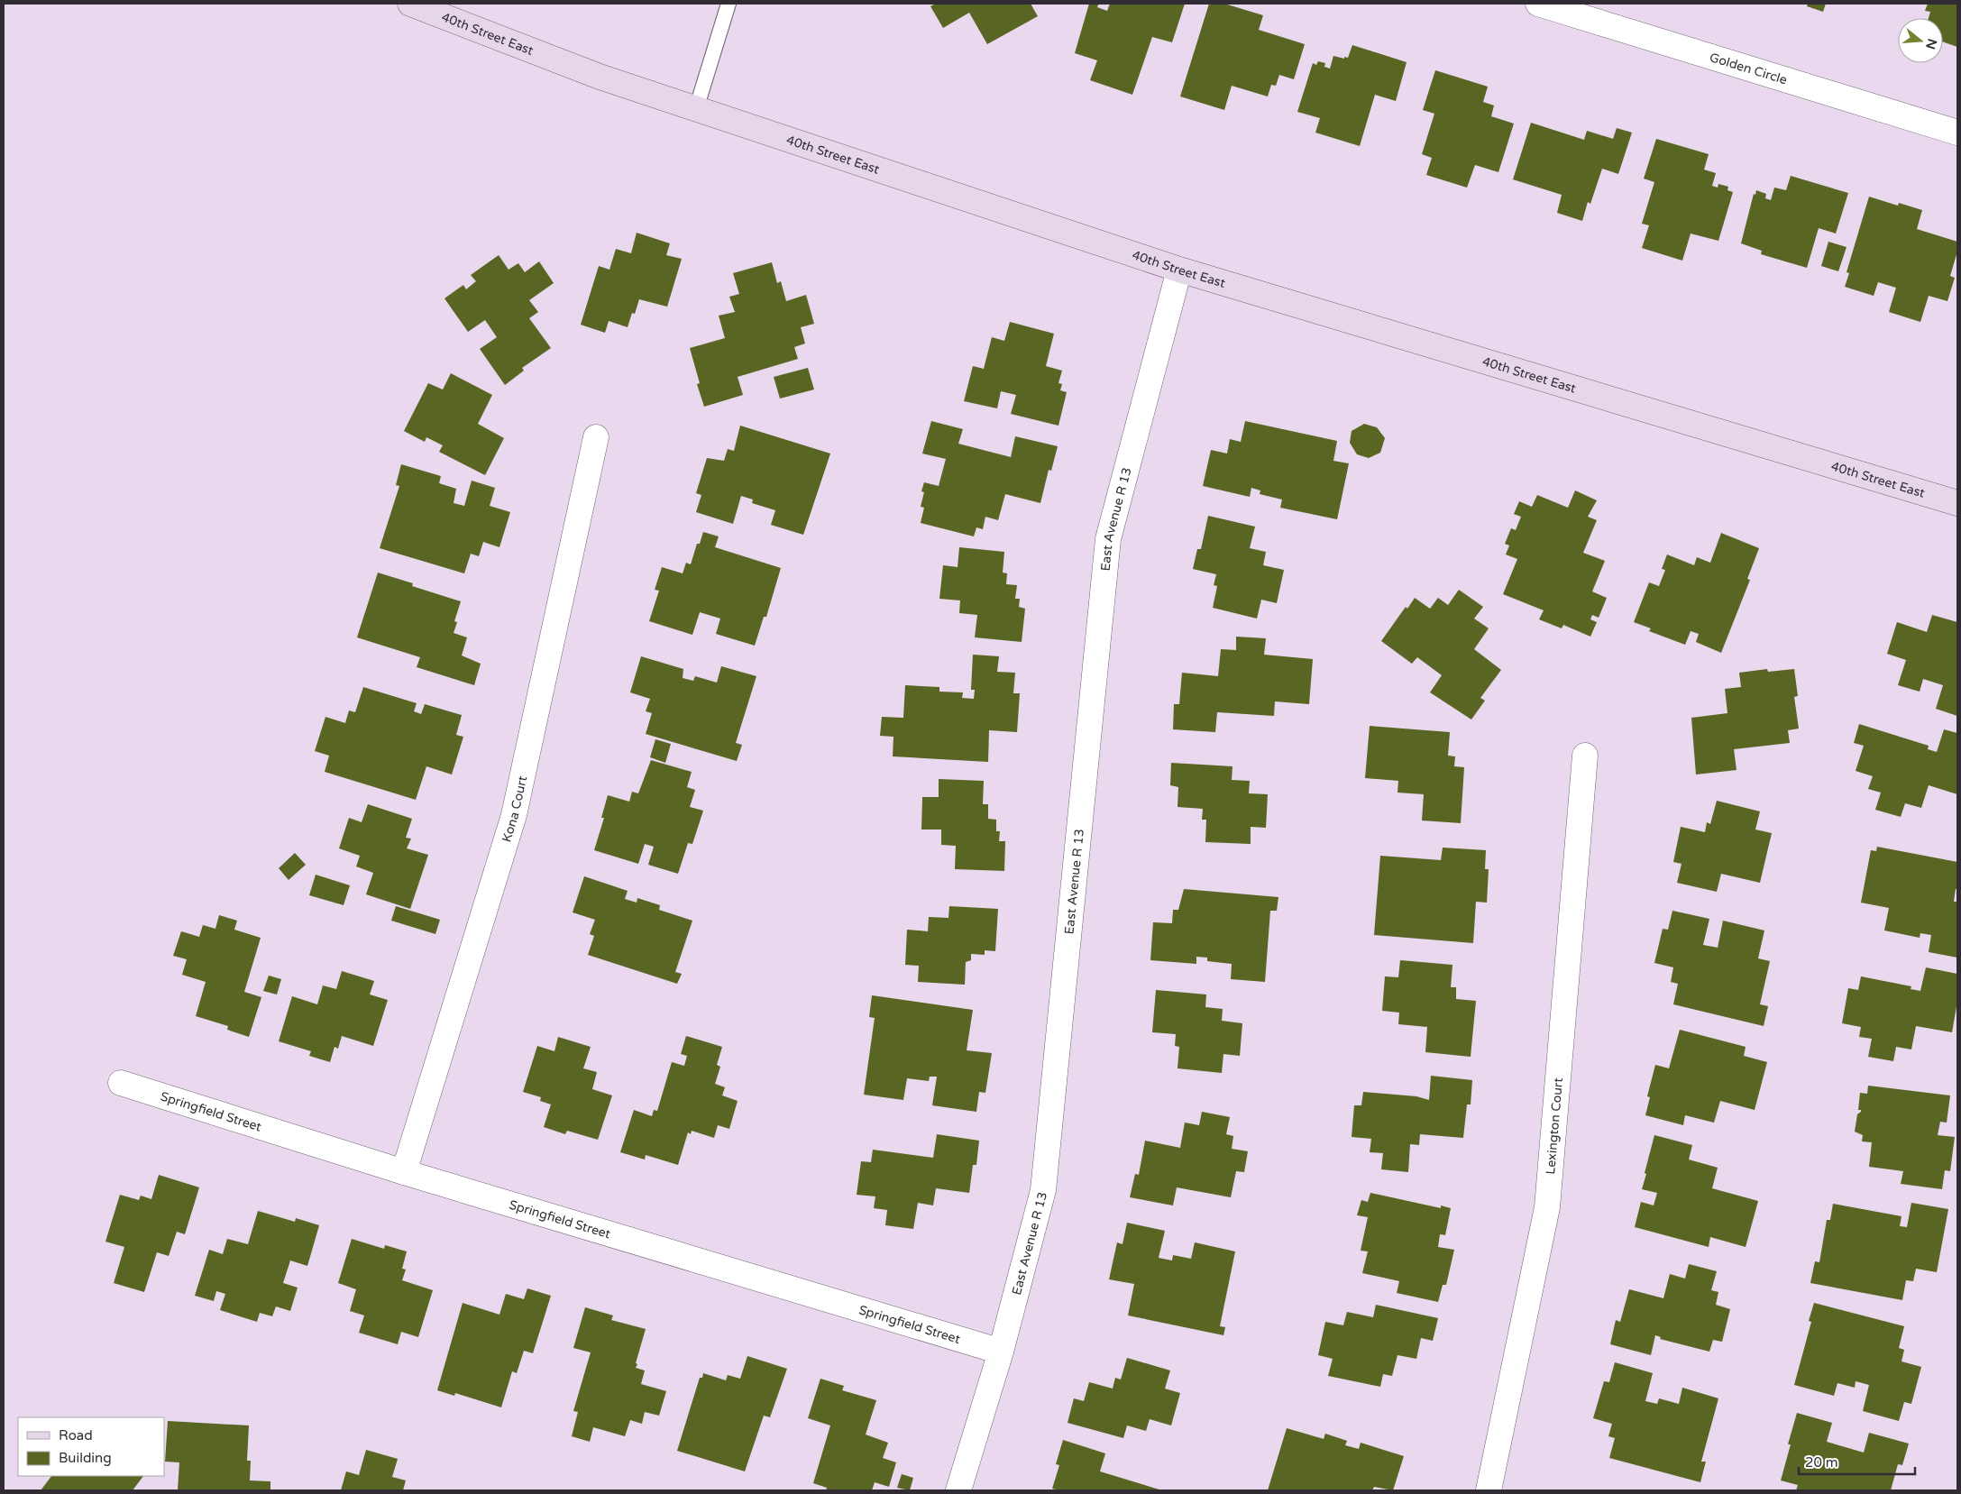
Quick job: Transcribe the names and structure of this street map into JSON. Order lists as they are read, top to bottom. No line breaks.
{"streets":{"main road":["40th Street East"],"street":["Golden Circle","East Avenue R 13","Kona Court","Springfield Street","Lexington Court"]},"crossings":[["40th Street East","East Avenue R 13"],["East Avenue R 13","Springfield Street"],["Kona Court","Springfield Street"]],"legend":["Road","Building"],"scale_bar":"20 m","north":"right"}
